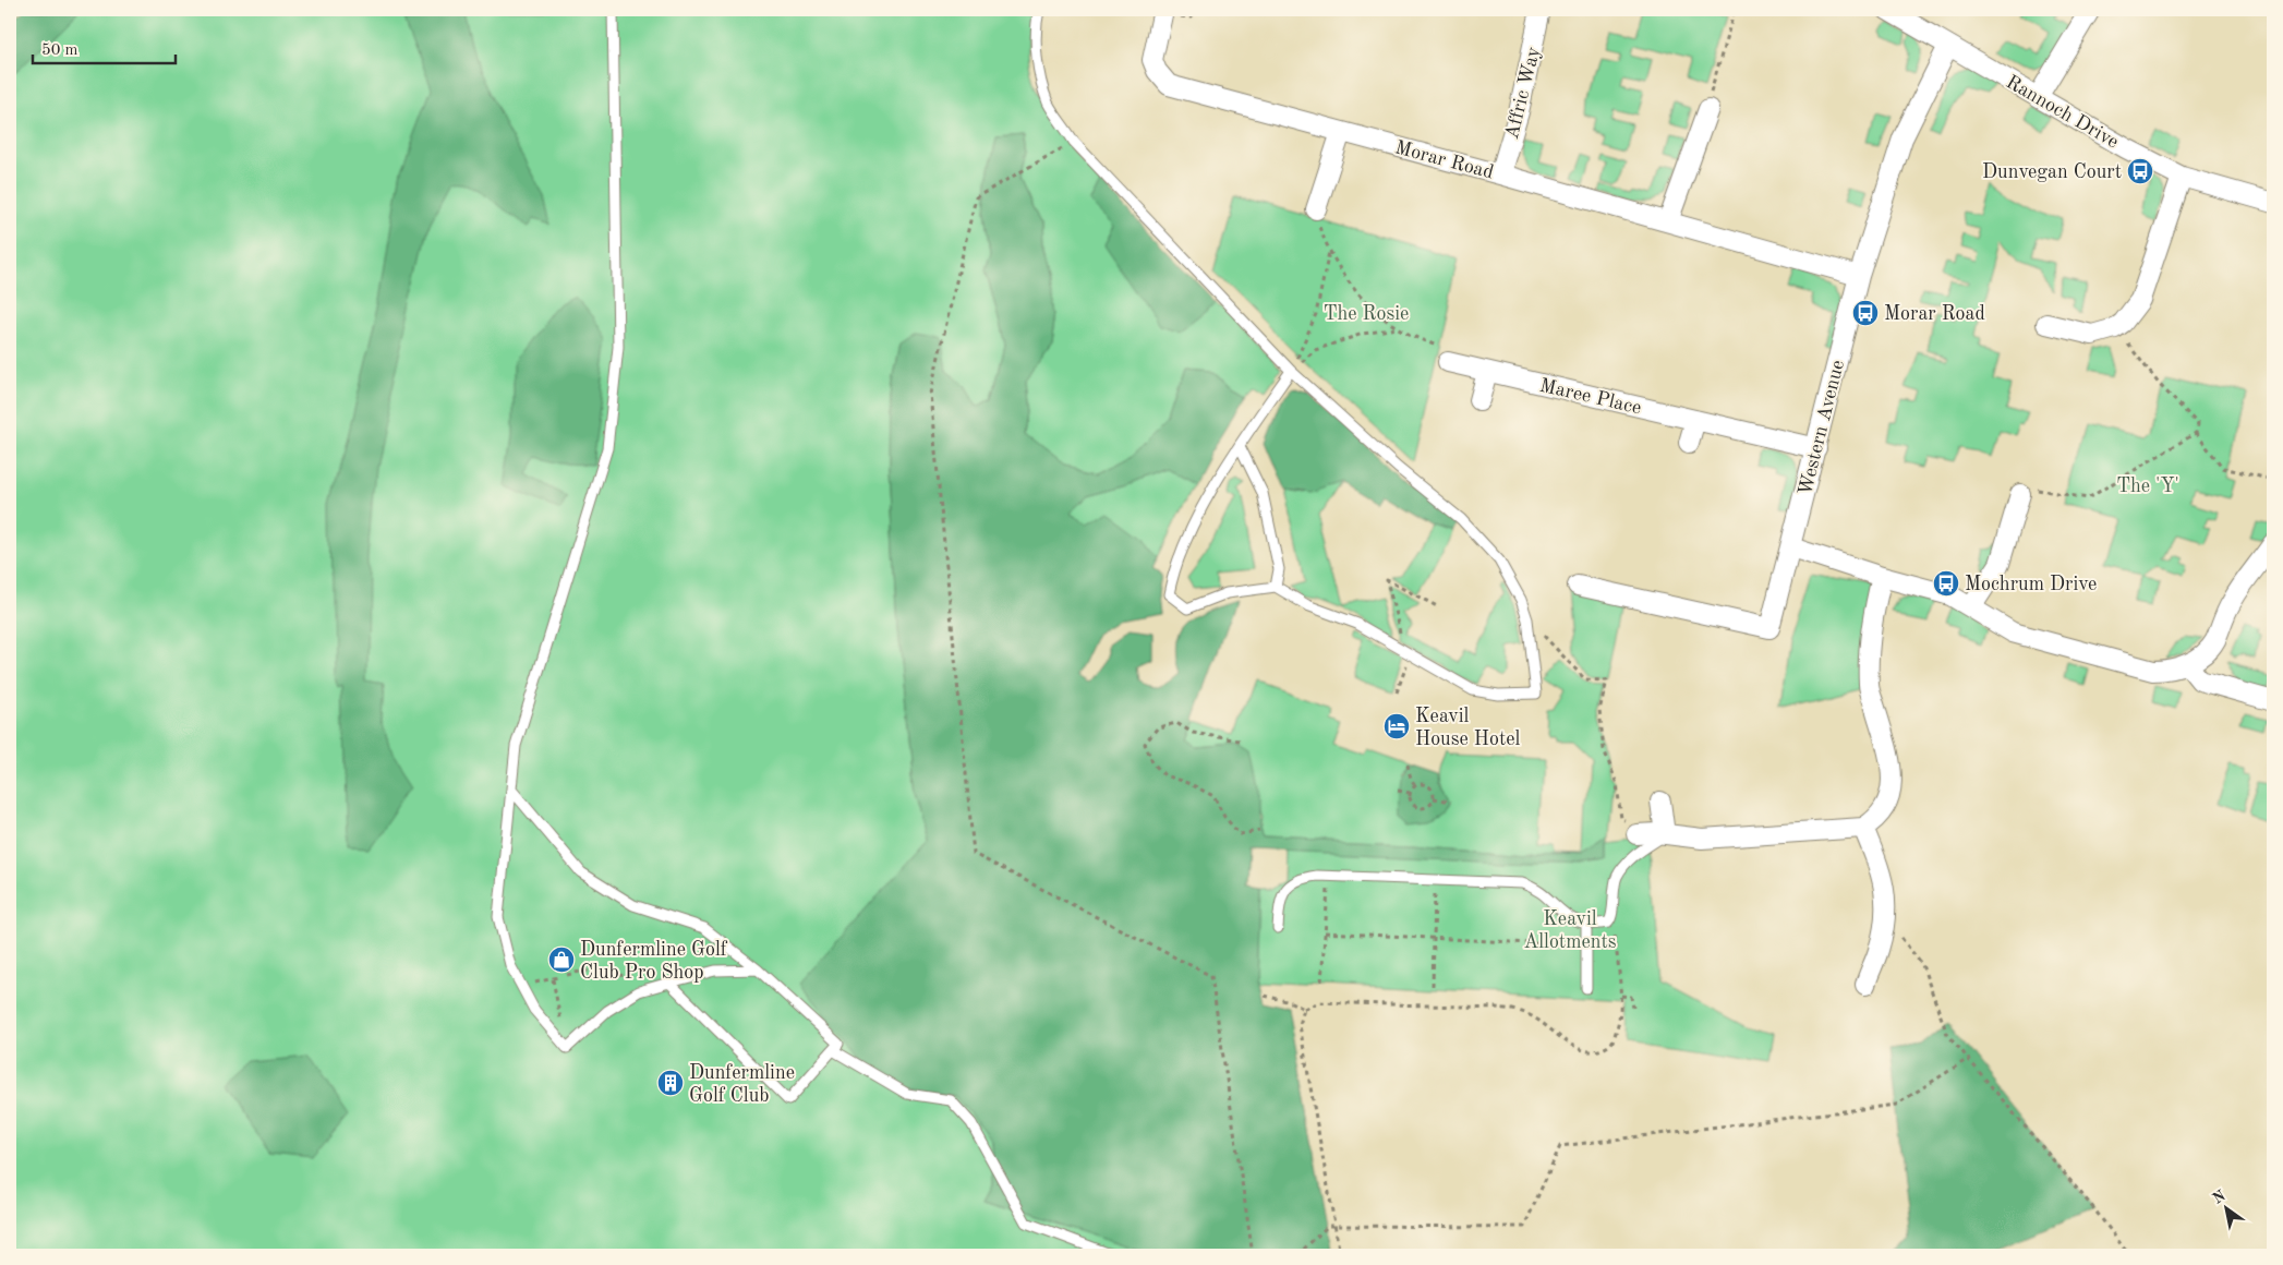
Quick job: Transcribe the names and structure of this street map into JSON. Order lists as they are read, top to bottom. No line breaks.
{"streets":{"street":["Affric Way","Rannoch Drive","Morar Road","Maree Place","Western Avenue"]},"crossings":[["Affric Way","Morar Road"],["Rannoch Drive","Western Avenue"],["Morar Road","Western Avenue"],["Maree Place","Western Avenue"]],"parks":["The Rosie","The 'Y'","Keavil Allotments"],"places":{"bus stop":["Dunvegan Court","Morar Road","Mochrum Drive"],"hotel":["Keavil House Hotel"],"shop":["Dunfermline Golf Club Pro Shop"],"building":["Dunfermline Golf Club"]},"scale_bar":"50 m","north":"top left"}
